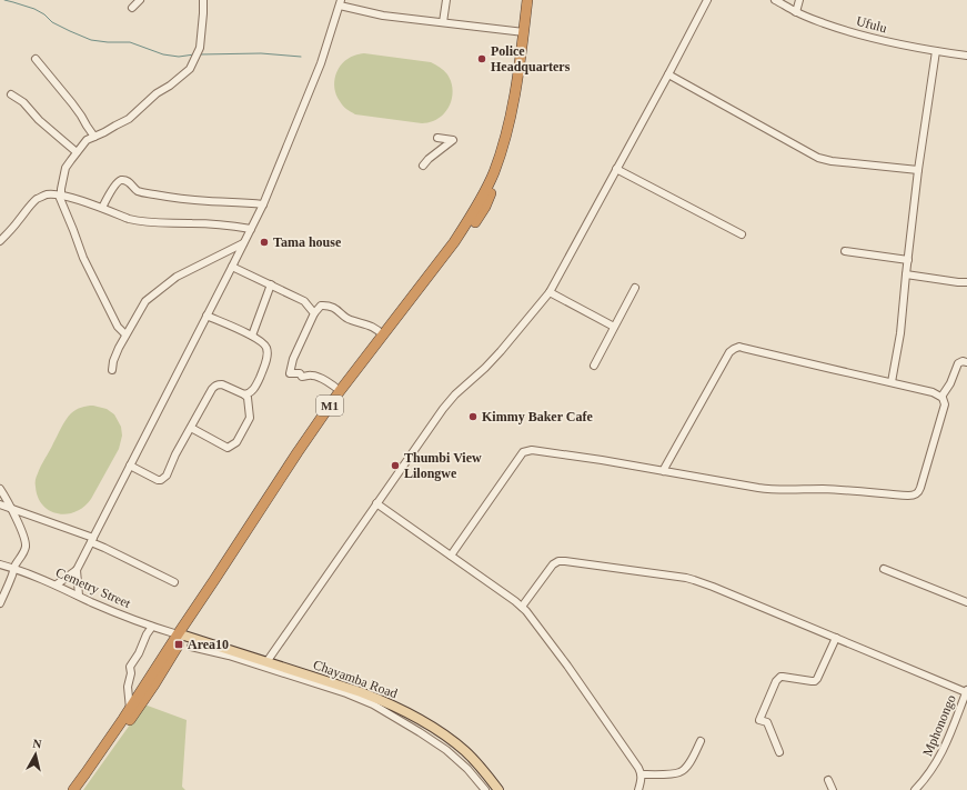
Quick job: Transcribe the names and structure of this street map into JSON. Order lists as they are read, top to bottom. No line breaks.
{"streets":{"highway":["M1"],"main road":["Chayamba Road"],"street":["Ufulu","Cemetry Street","Mphonongo"]},"crossings":[["M1","Cemetry Street"],["M1","Chayamba Road"],["Cemetry Street","Chayamba Road"]],"places":{"other":["Police Headquarters","Tama house","Kimmy Baker Cafe","Thumbi View Lilongwe"],"transit":["Area10"]},"north":"top"}
